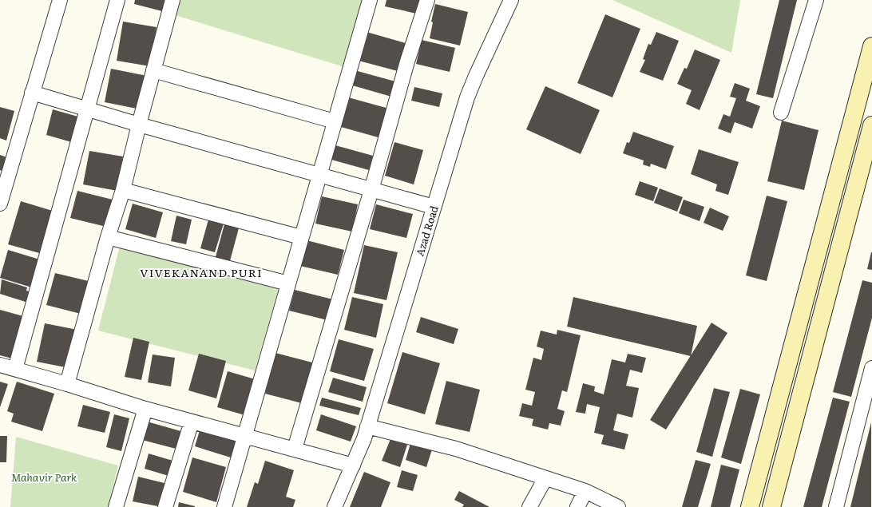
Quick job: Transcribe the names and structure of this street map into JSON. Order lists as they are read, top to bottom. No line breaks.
{"streets":{"street":["Azad Road"]},"districts":["VIVEKANAND PURI"],"parks":["Mahavir Park"]}
